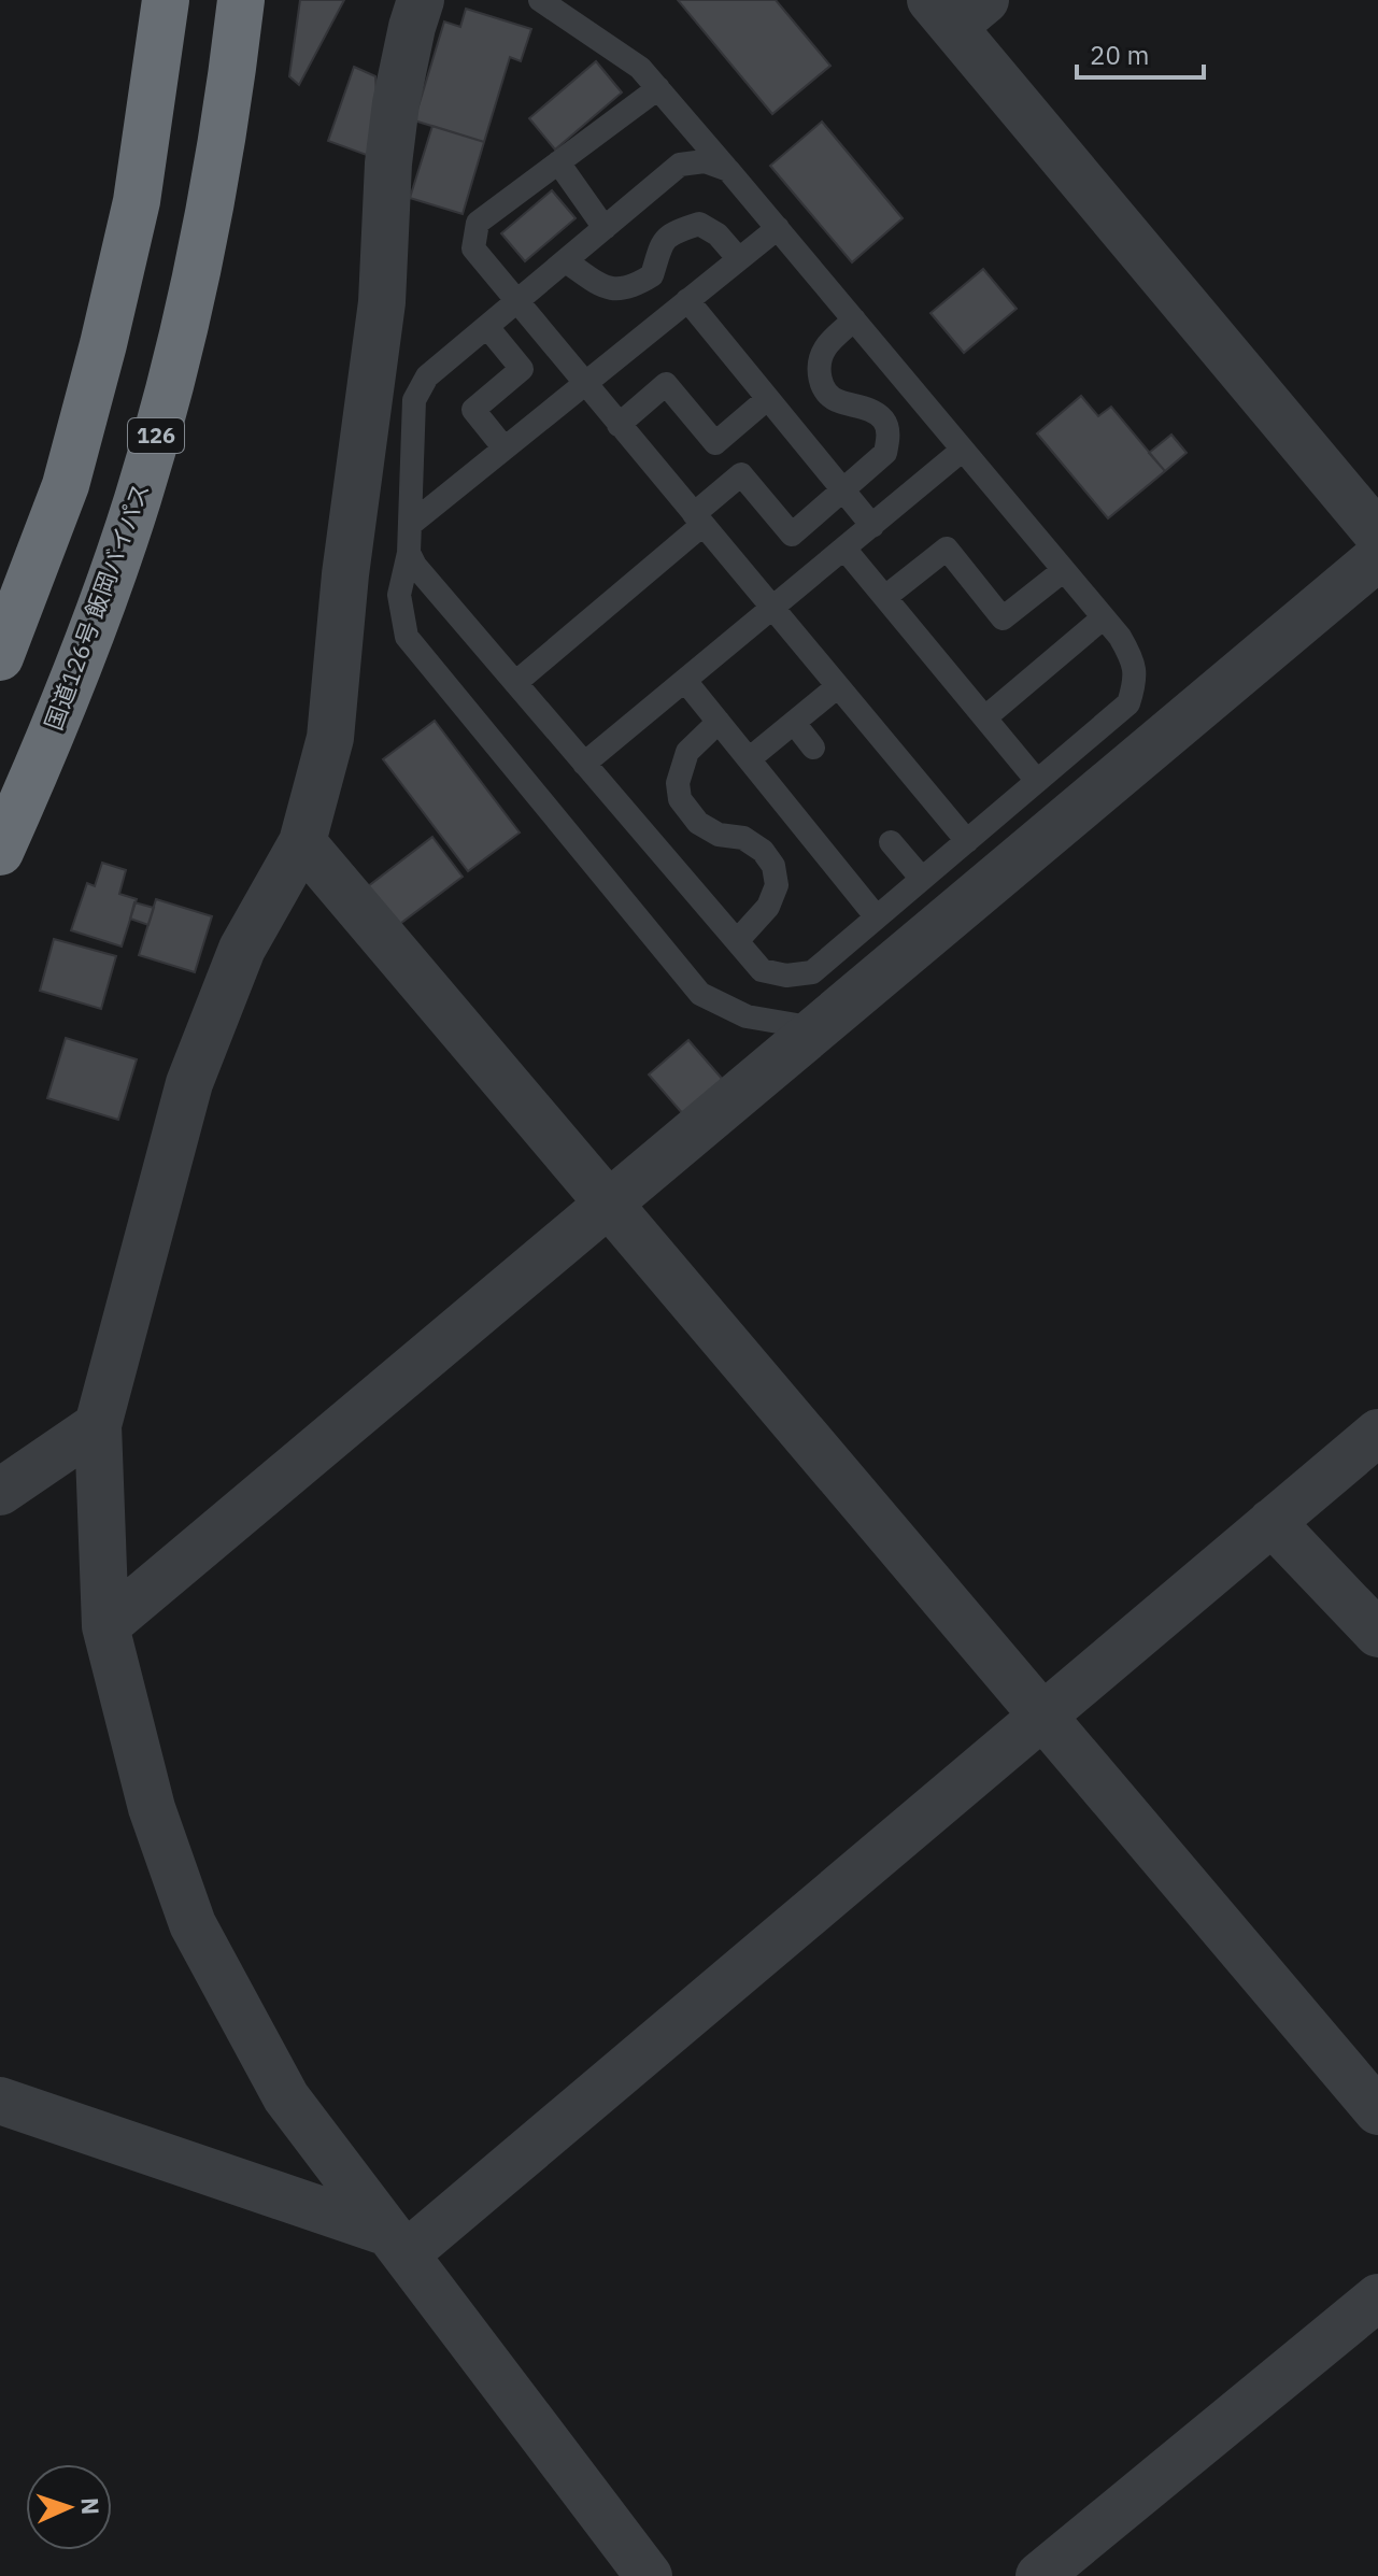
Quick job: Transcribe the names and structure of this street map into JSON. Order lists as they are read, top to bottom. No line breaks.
{"streets":{"highway":["126","国道126号 飯岡バイパス"]},"scale_bar":"20 m","north":"right"}
